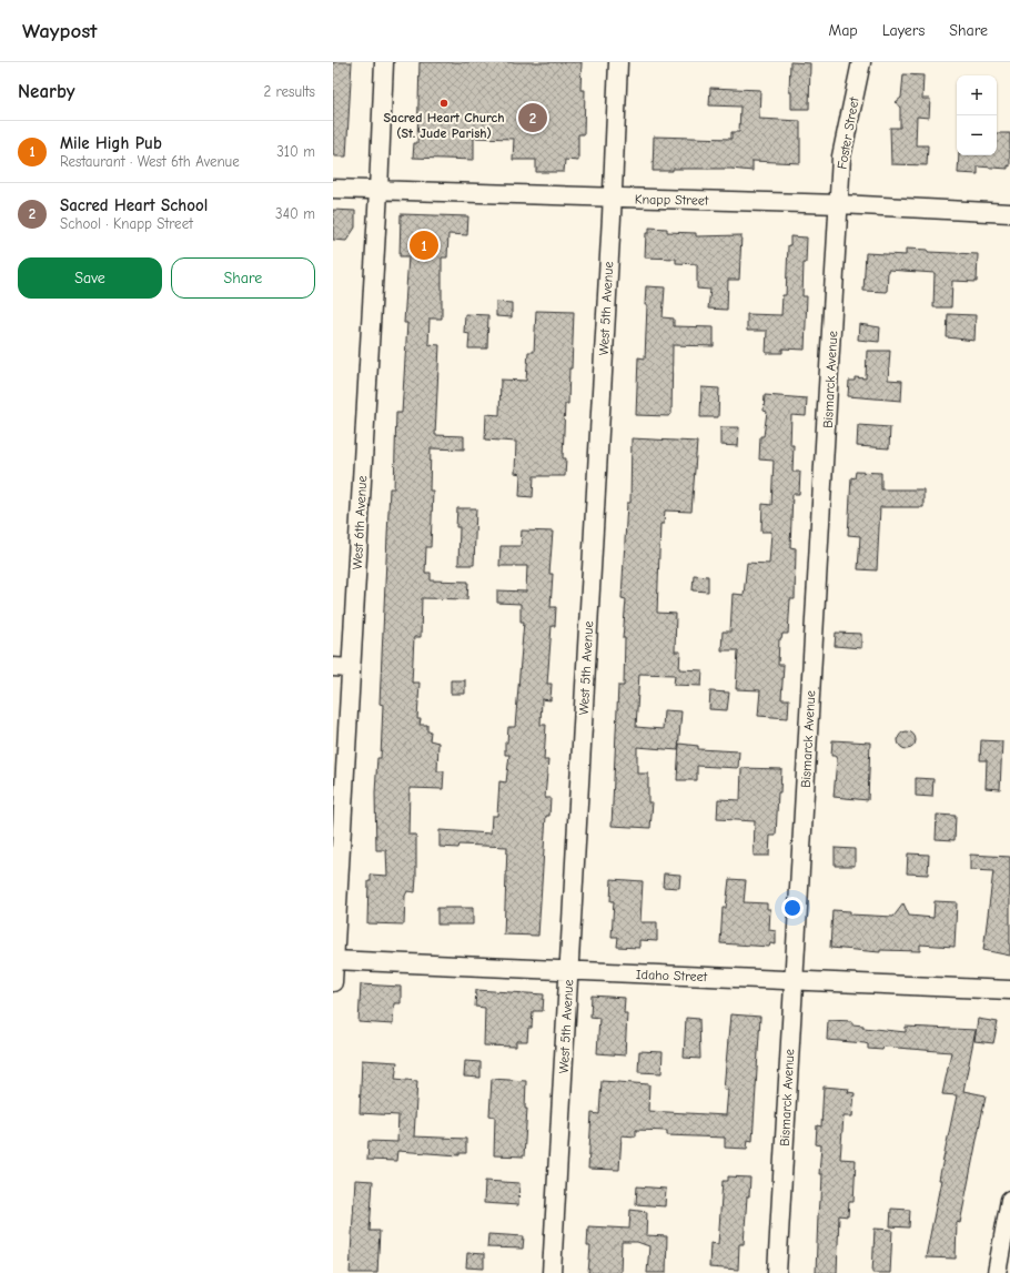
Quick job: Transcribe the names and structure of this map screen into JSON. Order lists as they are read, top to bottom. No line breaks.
{"streets":{"street":["Foster Street","Knapp Street","West 5th Avenue","Bismarck Avenue","West 6th Avenue","Idaho Street"]},"crossings":[["Foster Street","Knapp Street"],["Foster Street","Bismarck Avenue"],["Knapp Street","West 5th Avenue"],["Knapp Street","Bismarck Avenue"],["Knapp Street","West 6th Avenue"],["West 5th Avenue","Idaho Street"],["Bismarck Avenue","Idaho Street"],["West 6th Avenue","Idaho Street"]],"places":["Sacred Heart Church (St. Jude Parish)"],"page":{"header":"Waypost","nav":["Map","Layers","Share"],"heading":["Nearby","2 results"],"map_buttons":["+","−"],"pins":["2","1"],"list":[{"mark":"1","name":"Mile High Pub","note":"Restaurant · West 6th Avenue","value":"310 m"},{"mark":"2","name":"Sacred Heart School","note":"School · Knapp Street","value":"340 m"}],"buttons":["Save","Share"]}}
